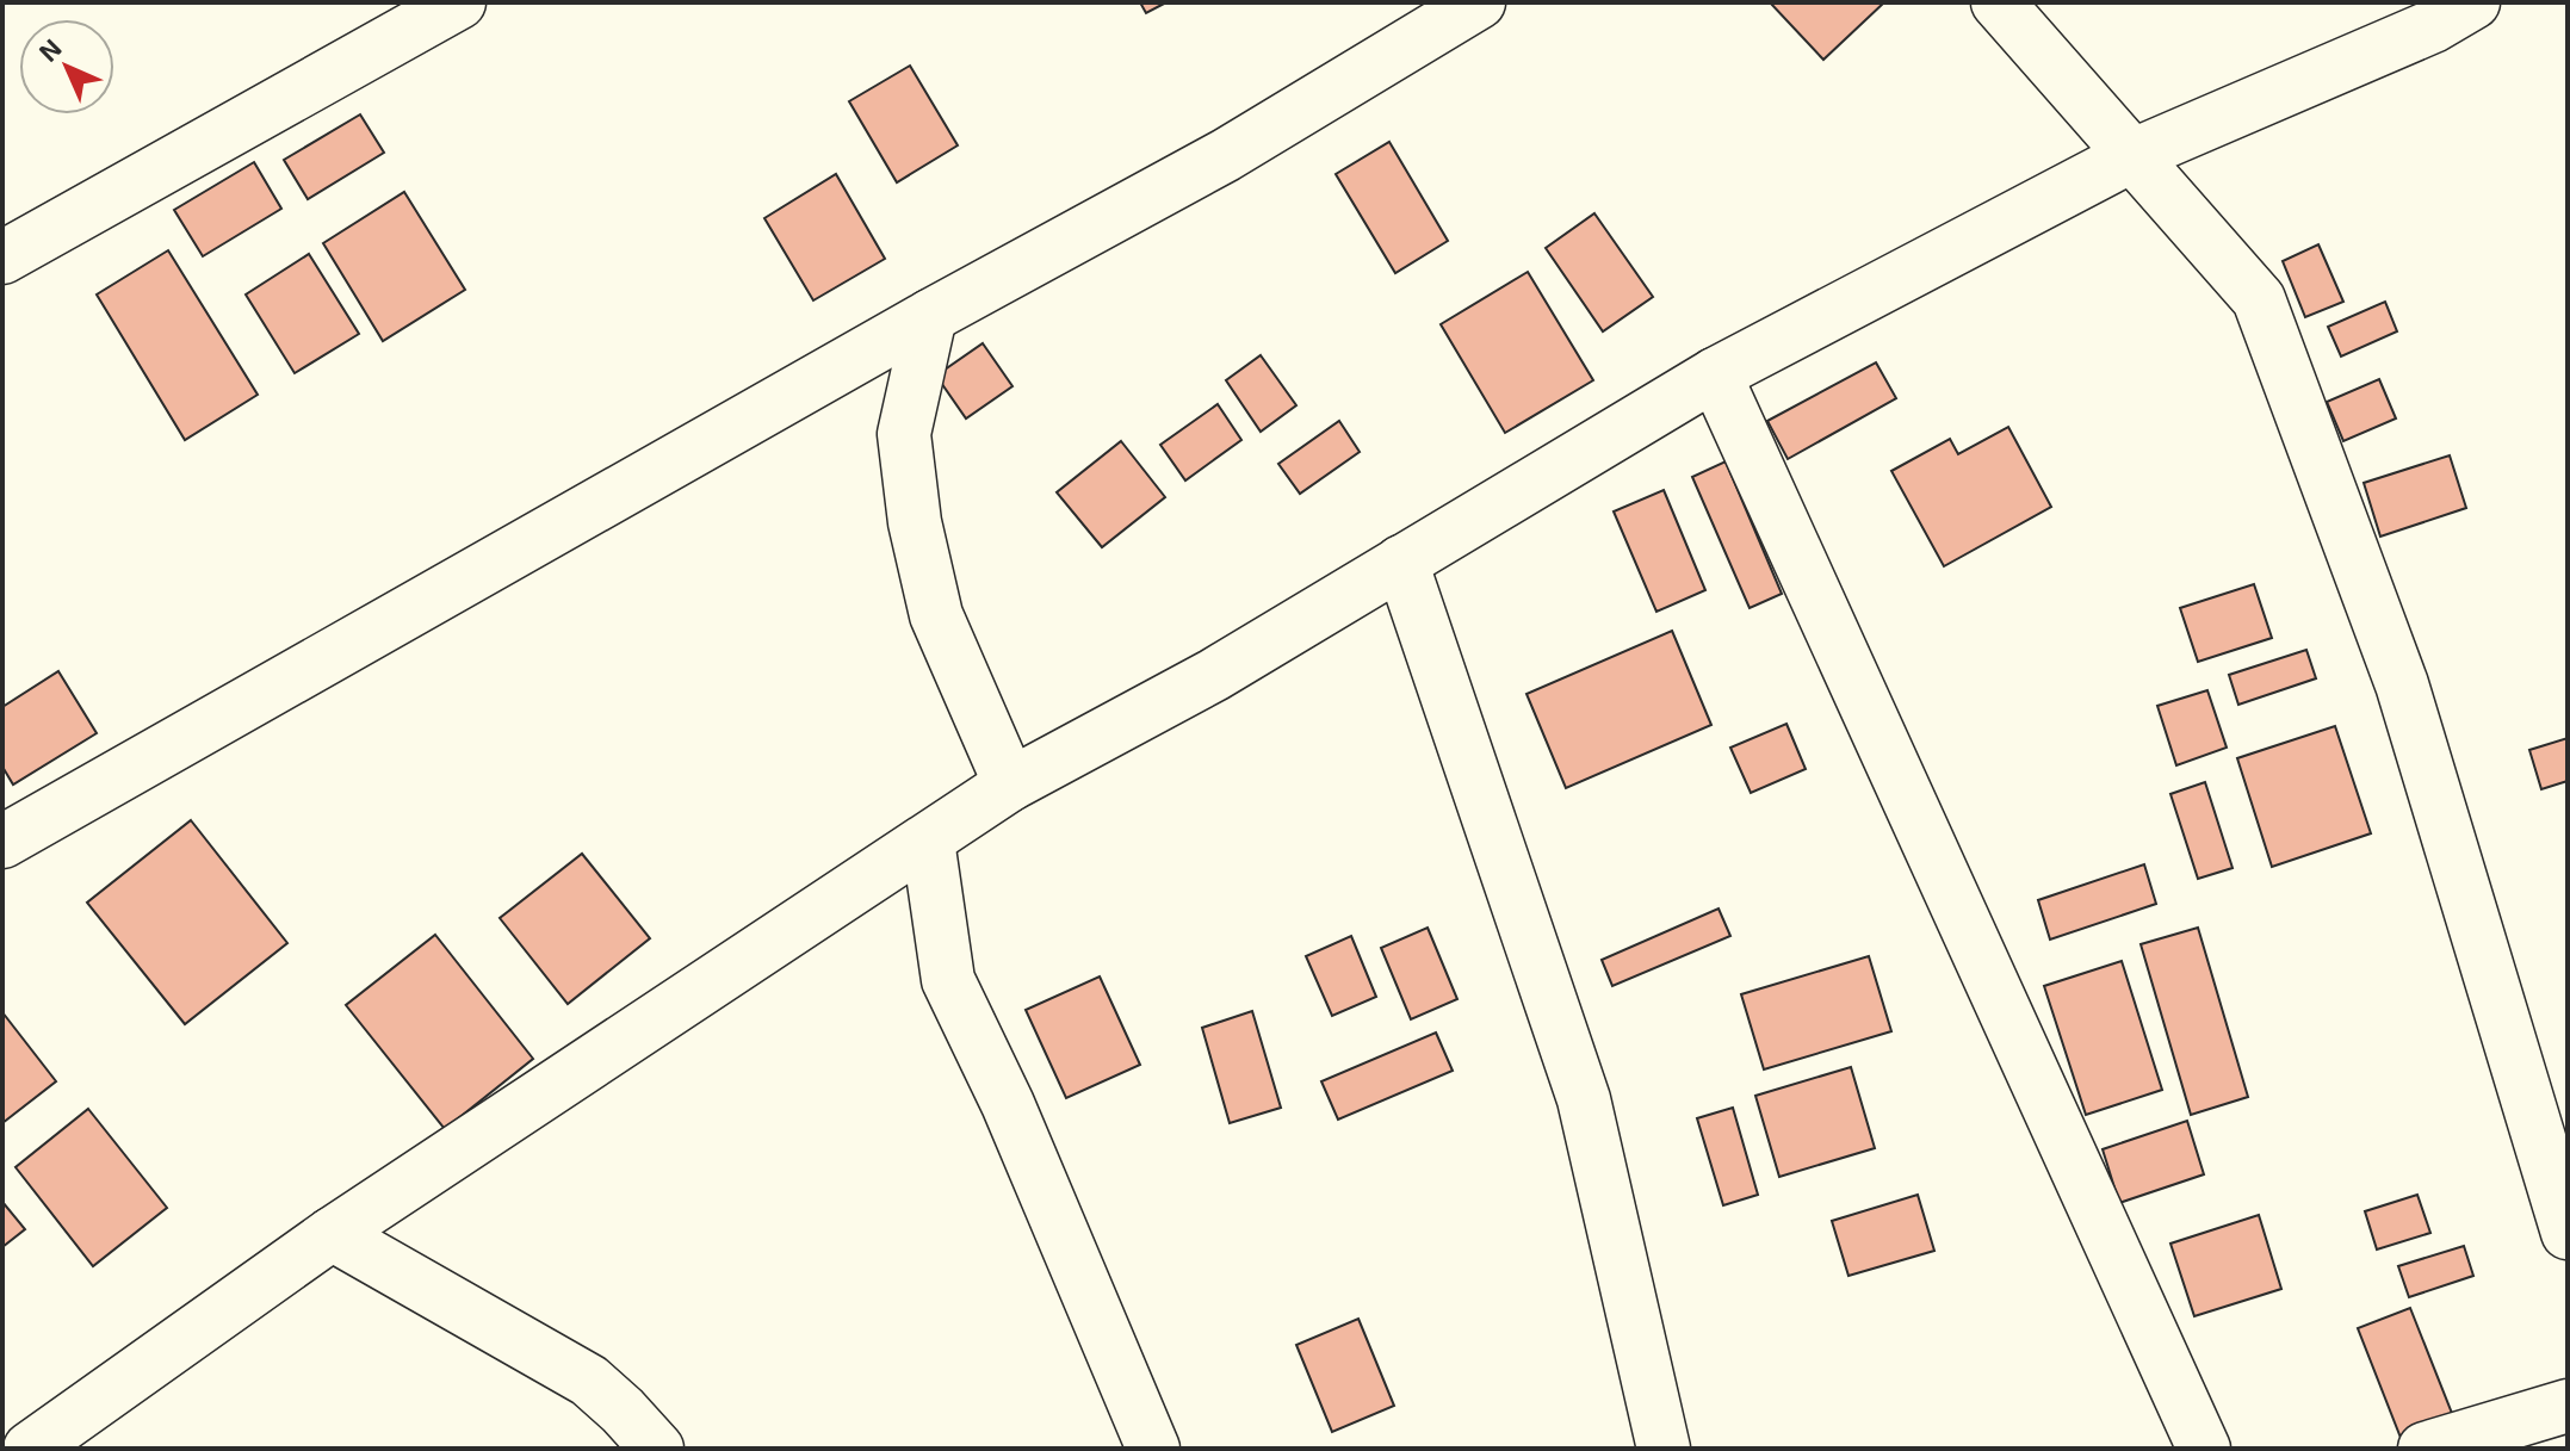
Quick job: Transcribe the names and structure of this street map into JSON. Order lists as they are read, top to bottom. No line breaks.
{"north":"top left"}
